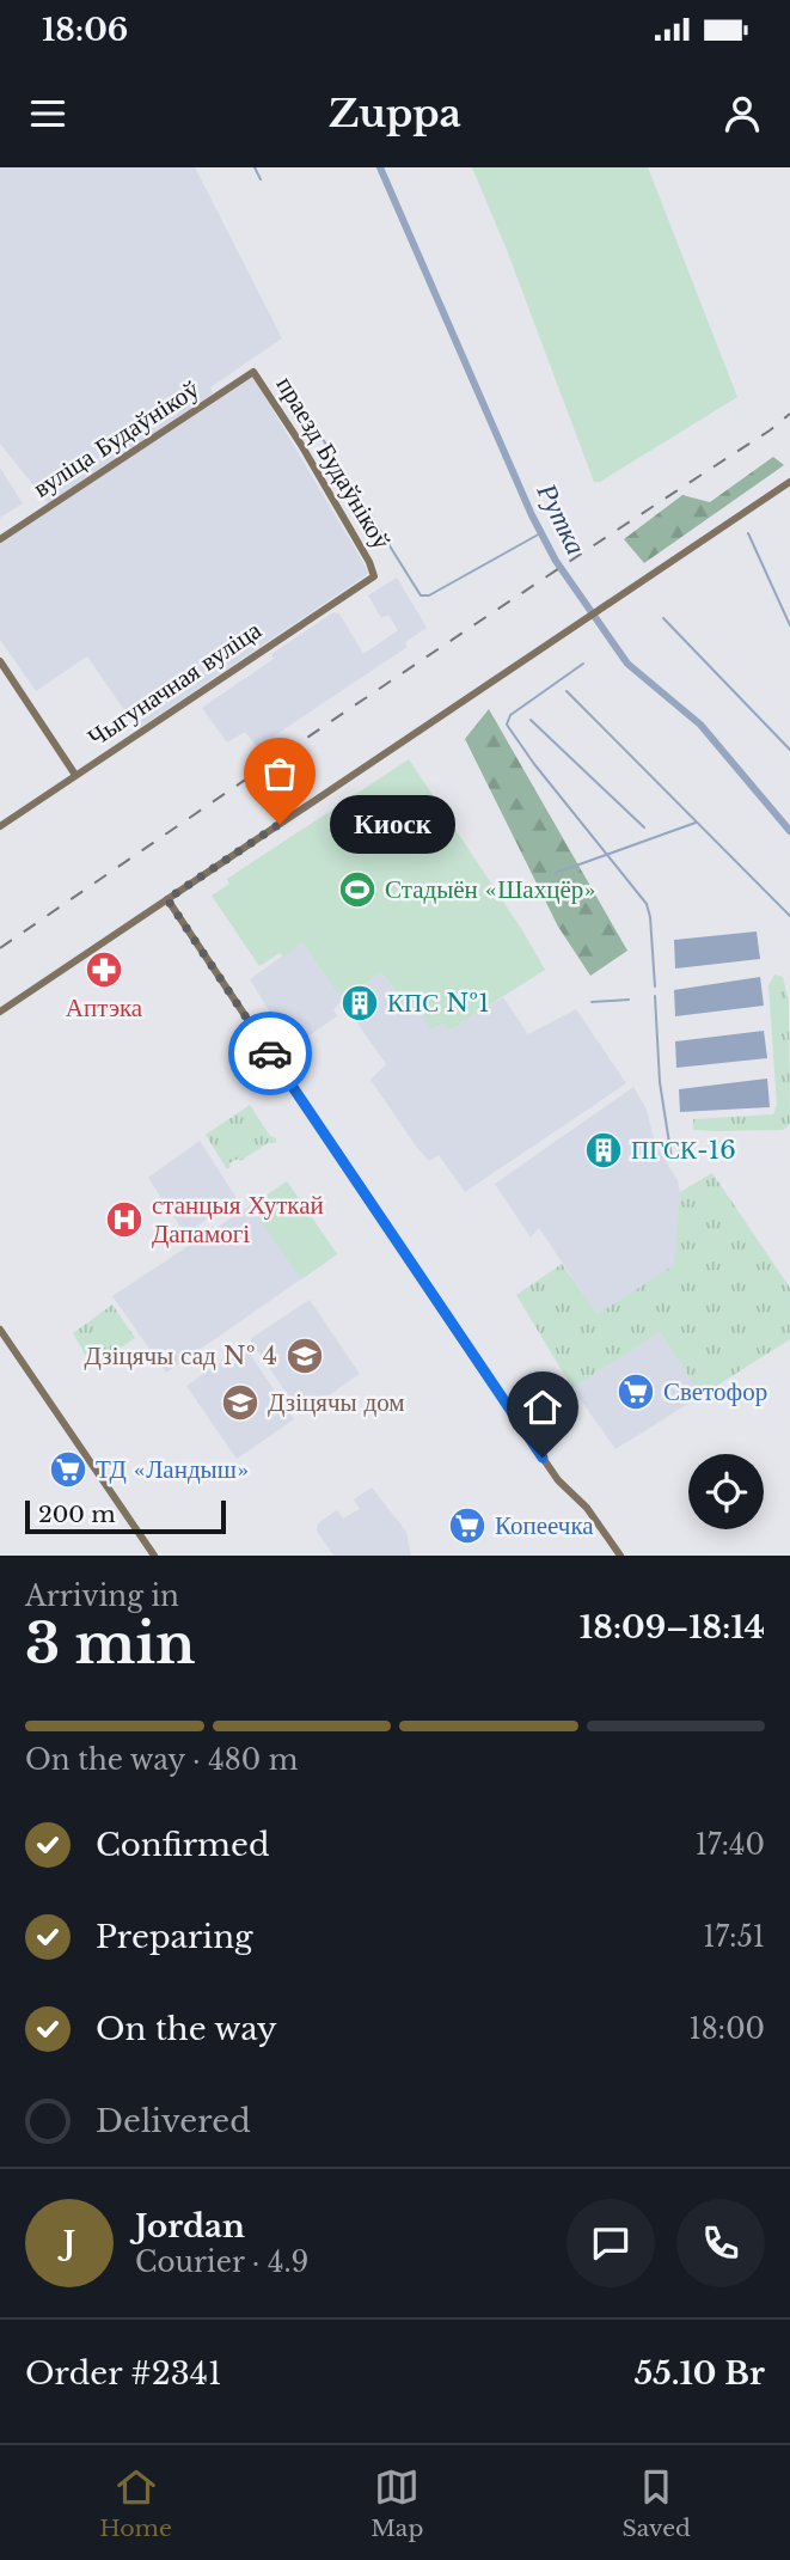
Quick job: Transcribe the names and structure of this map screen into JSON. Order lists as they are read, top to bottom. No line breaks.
{"streets":{"main road":["вуліца Будаўнікоў","праезд Будаўнікоў","Чыгуначная вуліца"]},"crossings":[["вуліца Будаўнікоў","праезд Будаўнікоў"],["праезд Будаўнікоў","Чыгуначная вуліца"]],"water":["Рутка"],"places":{"other":["Киоск"],"sports":["Стадыён «Шахцёр»"],"pharmacy":["Аптэка"],"building":["КПС №1","ПГСК-16"],"hospital":["станцыя Хуткай Дапамогі"],"school or university":["Дзіцячы сад № 4","Дзіцячы дом"],"supermarket":["Светофор","ТД «Ландыш»","Копеечка"]},"scale_bar":"200 m","page":{"status":"18:06","header":"Zuppa","bubble":"Киоск","scale":"200 m","heading":["3 min","Arriving in","18:09–18:14"],"panel":["Jordan","Courier · 4.9","Order #2341","55.10 Br"],"bar":"On the way · 480 m","list":[["Confirmed","17:40"],["Preparing","17:51"],["On the way","18:00"],"Delivered"],"round":"J","tabs":["Home","Map","Saved"]}}
